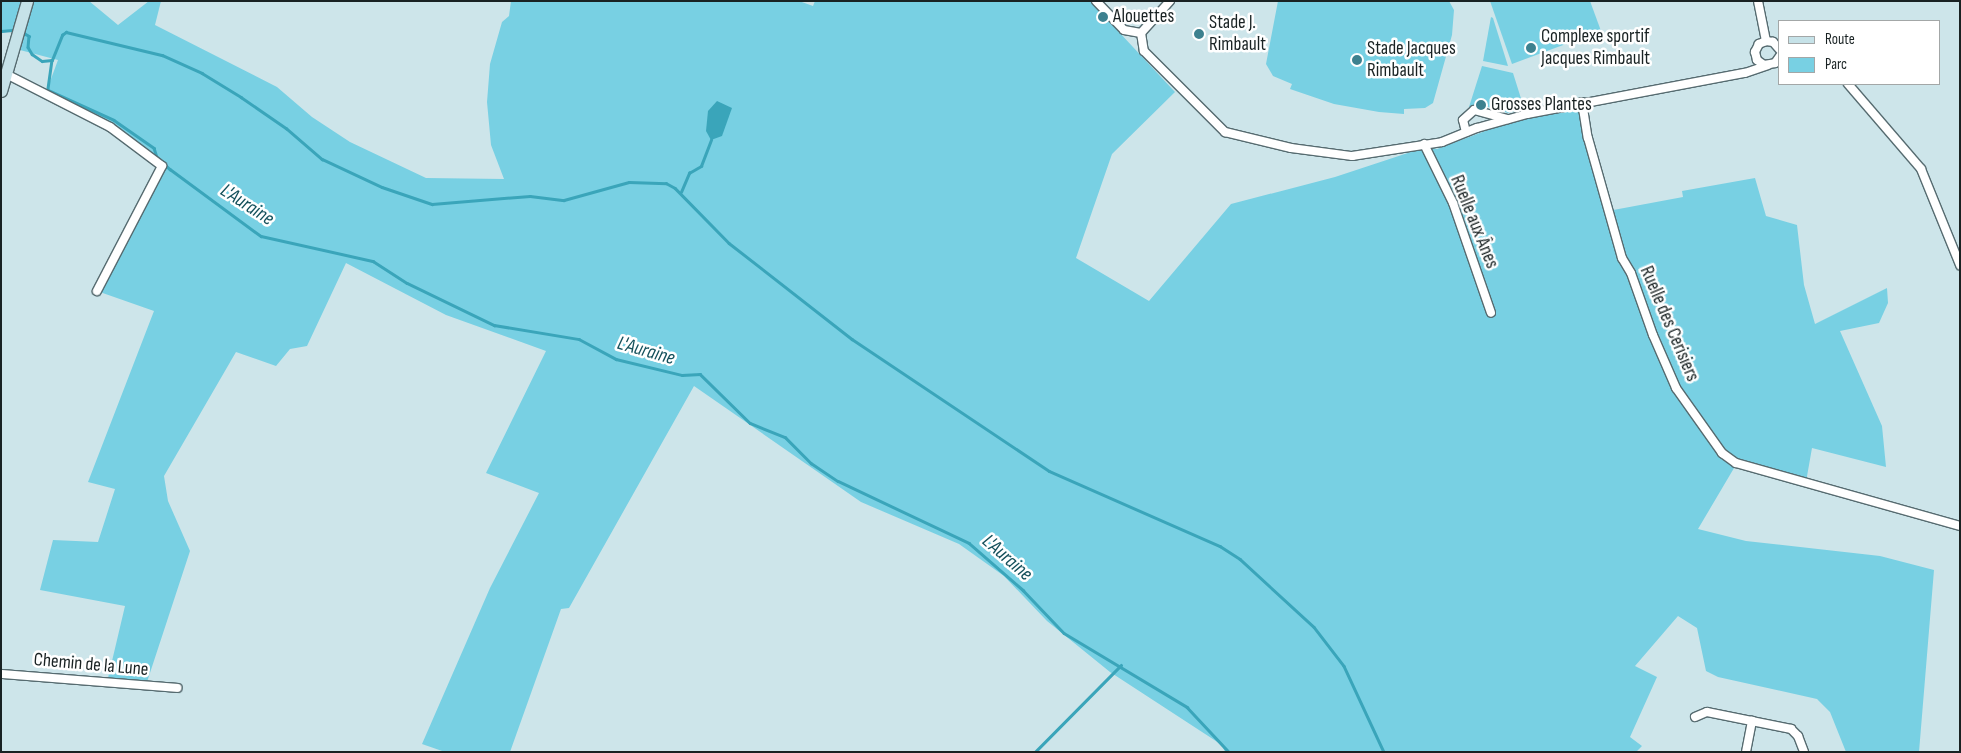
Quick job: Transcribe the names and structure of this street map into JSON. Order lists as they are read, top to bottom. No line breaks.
{"streets":{"street":["Ruelle aux Ânes","Ruelle des Cerisiers","Chemin de la Lune"]},"water":["L'Auraine"],"places":["Alouettes","Stade J. Rimbault","Complexe sportif Jacques Rimbault","Stade Jacques Rimbault","Grosses Plantes"],"legend":["Route","Parc"]}
